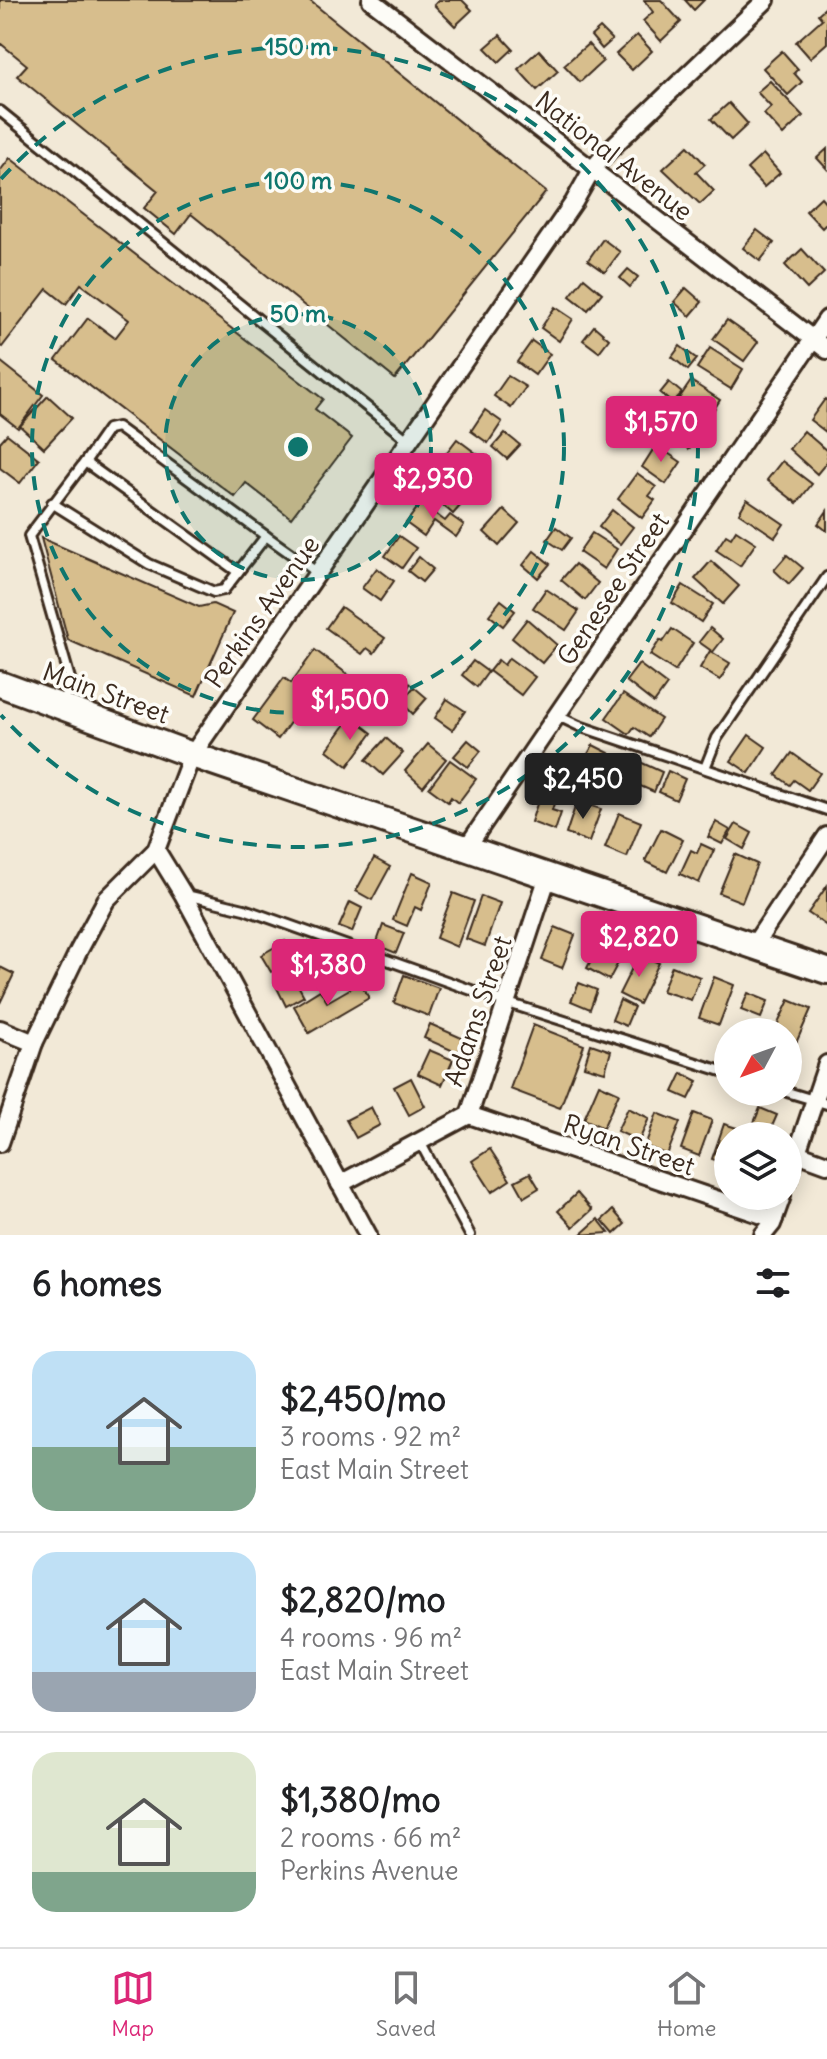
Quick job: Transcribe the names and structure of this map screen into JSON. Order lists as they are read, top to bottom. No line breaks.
{"streets":{"main road":["Main Street"],"street":["National Avenue","Genesee Street","Perkins Avenue","Adams Street","Ryan Street"]},"crossings":[["National Avenue","Genesee Street"],["National Avenue","Perkins Avenue"],["Genesee Street","Main Street"],["Perkins Avenue","Main Street"],["Main Street","Adams Street"],["Adams Street","Ryan Street"]],"north":"bottom left","page":{"price":["$1,570","$2,930","$1,500","$2,450","$2,820","$1,380"],"heading":"6 homes","list":[{"name":"$2,450/mo","note":"3 rooms · 92 m² · East Main Street"},{"name":"$2,820/mo","note":"4 rooms · 96 m² · East Main Street"},{"name":"$1,380/mo","note":"2 rooms · 66 m² · Perkins Avenue"}],"tabs":["Map","Saved","Home"]},"rings":["150 m","100 m","50 m"]}
